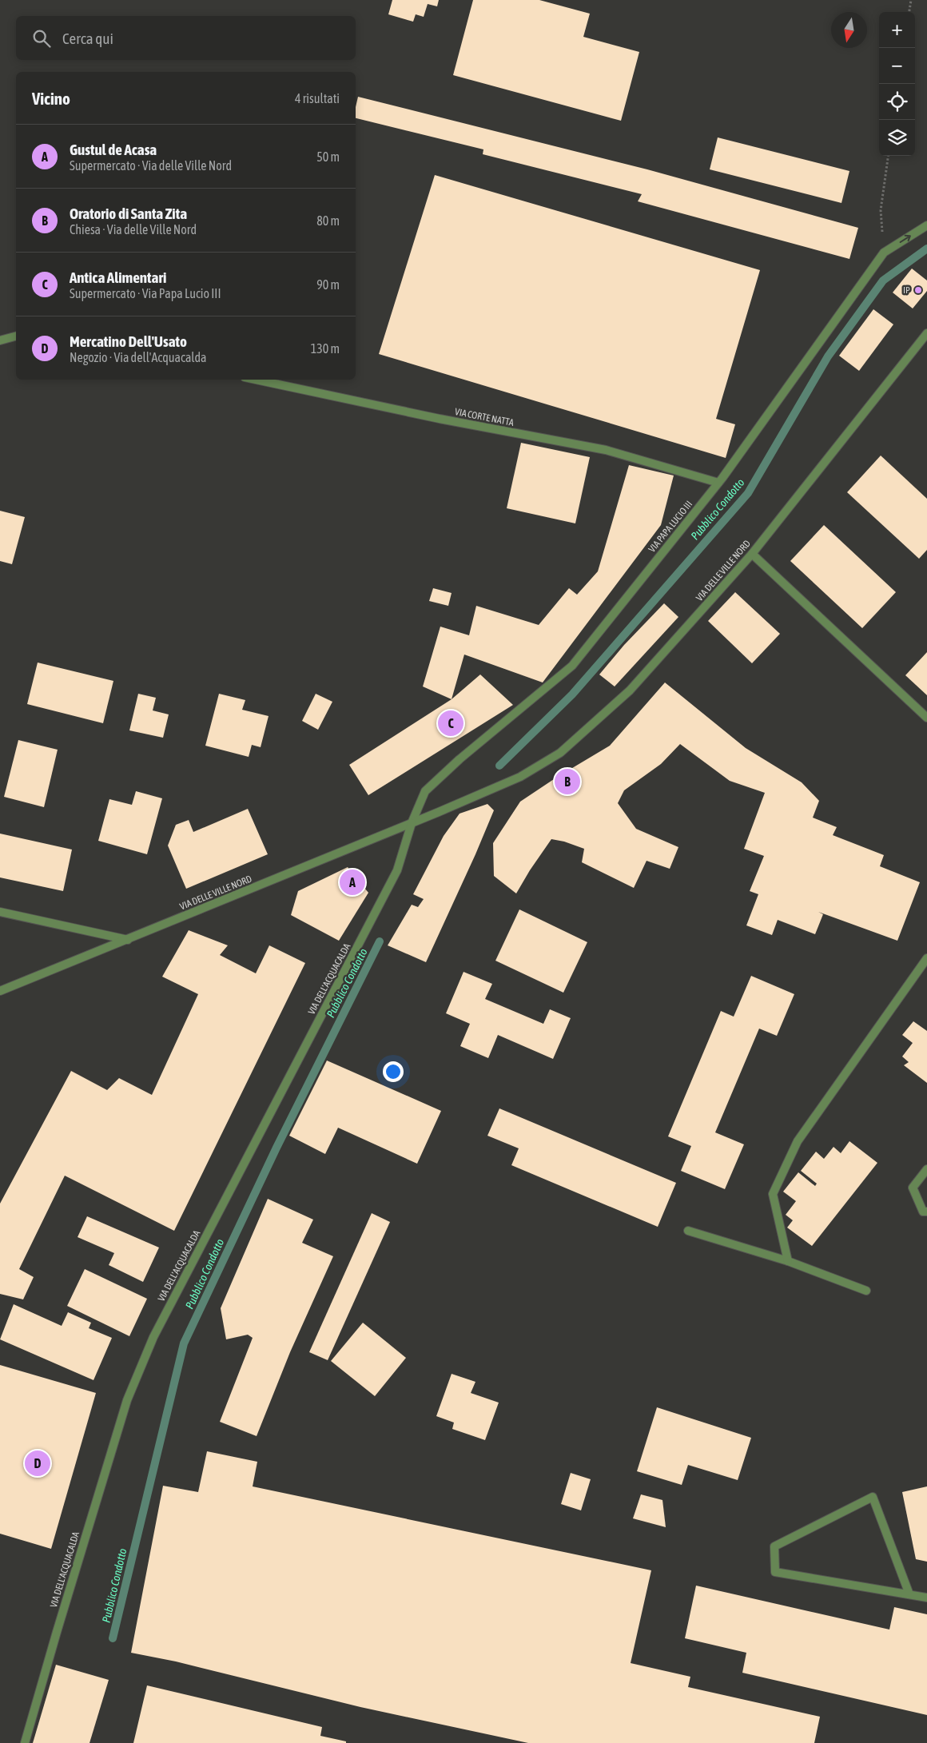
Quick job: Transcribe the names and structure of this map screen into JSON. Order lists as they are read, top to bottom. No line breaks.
{"streets":{"street":["VIA CORTE NATTA","VIA PAPA LUCIO III","VIA DELLE VILLE NORD","VIA DELL'ACQUACALDA"]},"crossings":[["VIA CORTE NATTA","VIA PAPA LUCIO III"],["VIA PAPA LUCIO III","VIA DELLE VILLE NORD"],["VIA PAPA LUCIO III","VIA DELL'ACQUACALDA"],["VIA DELLE VILLE NORD","VIA DELL'ACQUACALDA"]],"water":["Pubblico Condotto"],"places":["IP"],"north":"bottom","page":{"map_buttons":["+","−"],"search":"Cerca qui","heading":["Vicino","4 risultati"],"list":[{"mark":"A","name":"Gustul de Acasa","note":"Supermercato · Via delle Ville Nord","value":"50 m"},{"mark":"B","name":"Oratorio di Santa Zita","note":"Chiesa · Via delle Ville Nord","value":"80 m"},{"mark":"C","name":"Antica Alimentari","note":"Supermercato · Via Papa Lucio III","value":"90 m"},{"mark":"D","name":"Mercatino Dell'Usato","note":"Negozio · Via dell'Acquacalda","value":"130 m"}],"pins":["C","B","A","D"]}}
